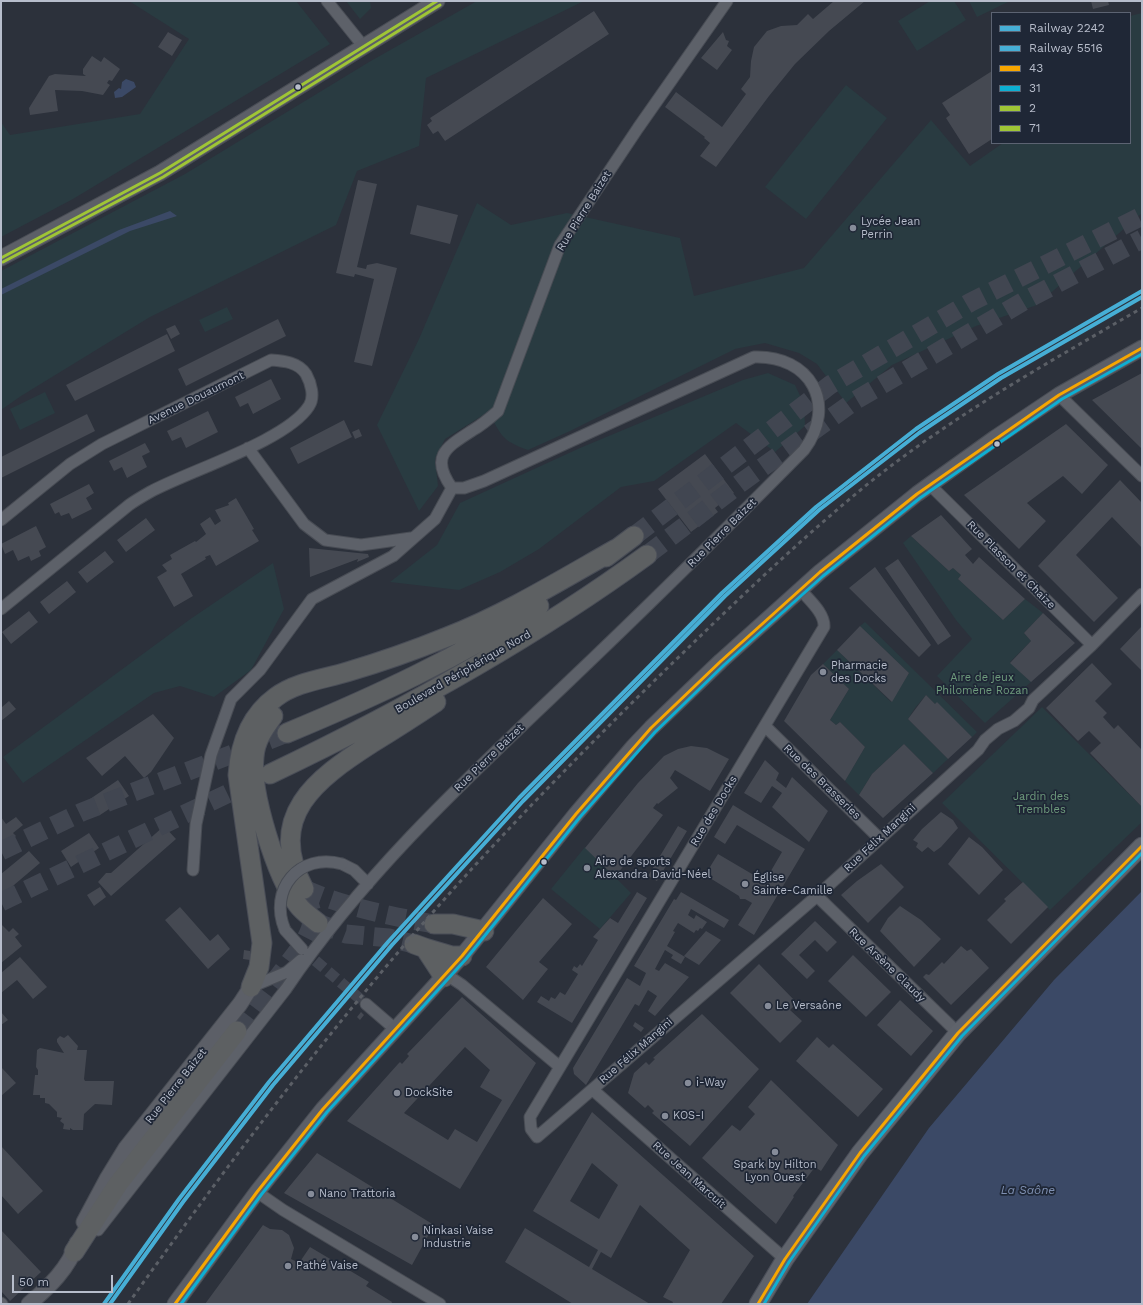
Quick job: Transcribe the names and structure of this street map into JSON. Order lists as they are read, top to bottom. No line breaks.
{"streets":{"highway":["Boulevard Périphérique Nord"],"street":["Rue Pierre Baizet","Avenue Douaumont","Rue Plasson et Chaize","Rue des Brasseries","Rue des Docks","Rue Félix Mangini","Rue Arsène Claudy","Rue Jean Marcuit"]},"crossings":[["Rue Plasson et Chaize","Rue Félix Mangini"],["Rue des Brasseries","Rue des Docks"],["Rue des Brasseries","Rue Félix Mangini"],["Rue des Docks","Rue Félix Mangini"],["Rue Félix Mangini","Rue Arsène Claudy"],["Rue Félix Mangini","Rue Jean Marcuit"]],"water":["La Saône"],"parks":["Aire de jeux Philomène Rozan","Jardin des Trembles"],"places":["Lycée Jean Perrin","Pharmacie des Docks","Aire de sports Alexandra David-Néel","Église Sainte-Camille","Le Versaône","i-Way","DockSite","KOS-I","Spark by Hilton Lyon Ouest","Nano Trattoria","Ninkasi Vaise Industrie","Pathé Vaise"],"lines":["transit line 2","transit line 71","rail line 2242","rail line 5516","transit line 43","transit line 31"],"legend":["Railway 2242","Railway 5516","43","31","2","71"],"scale_bar":"50 m"}
